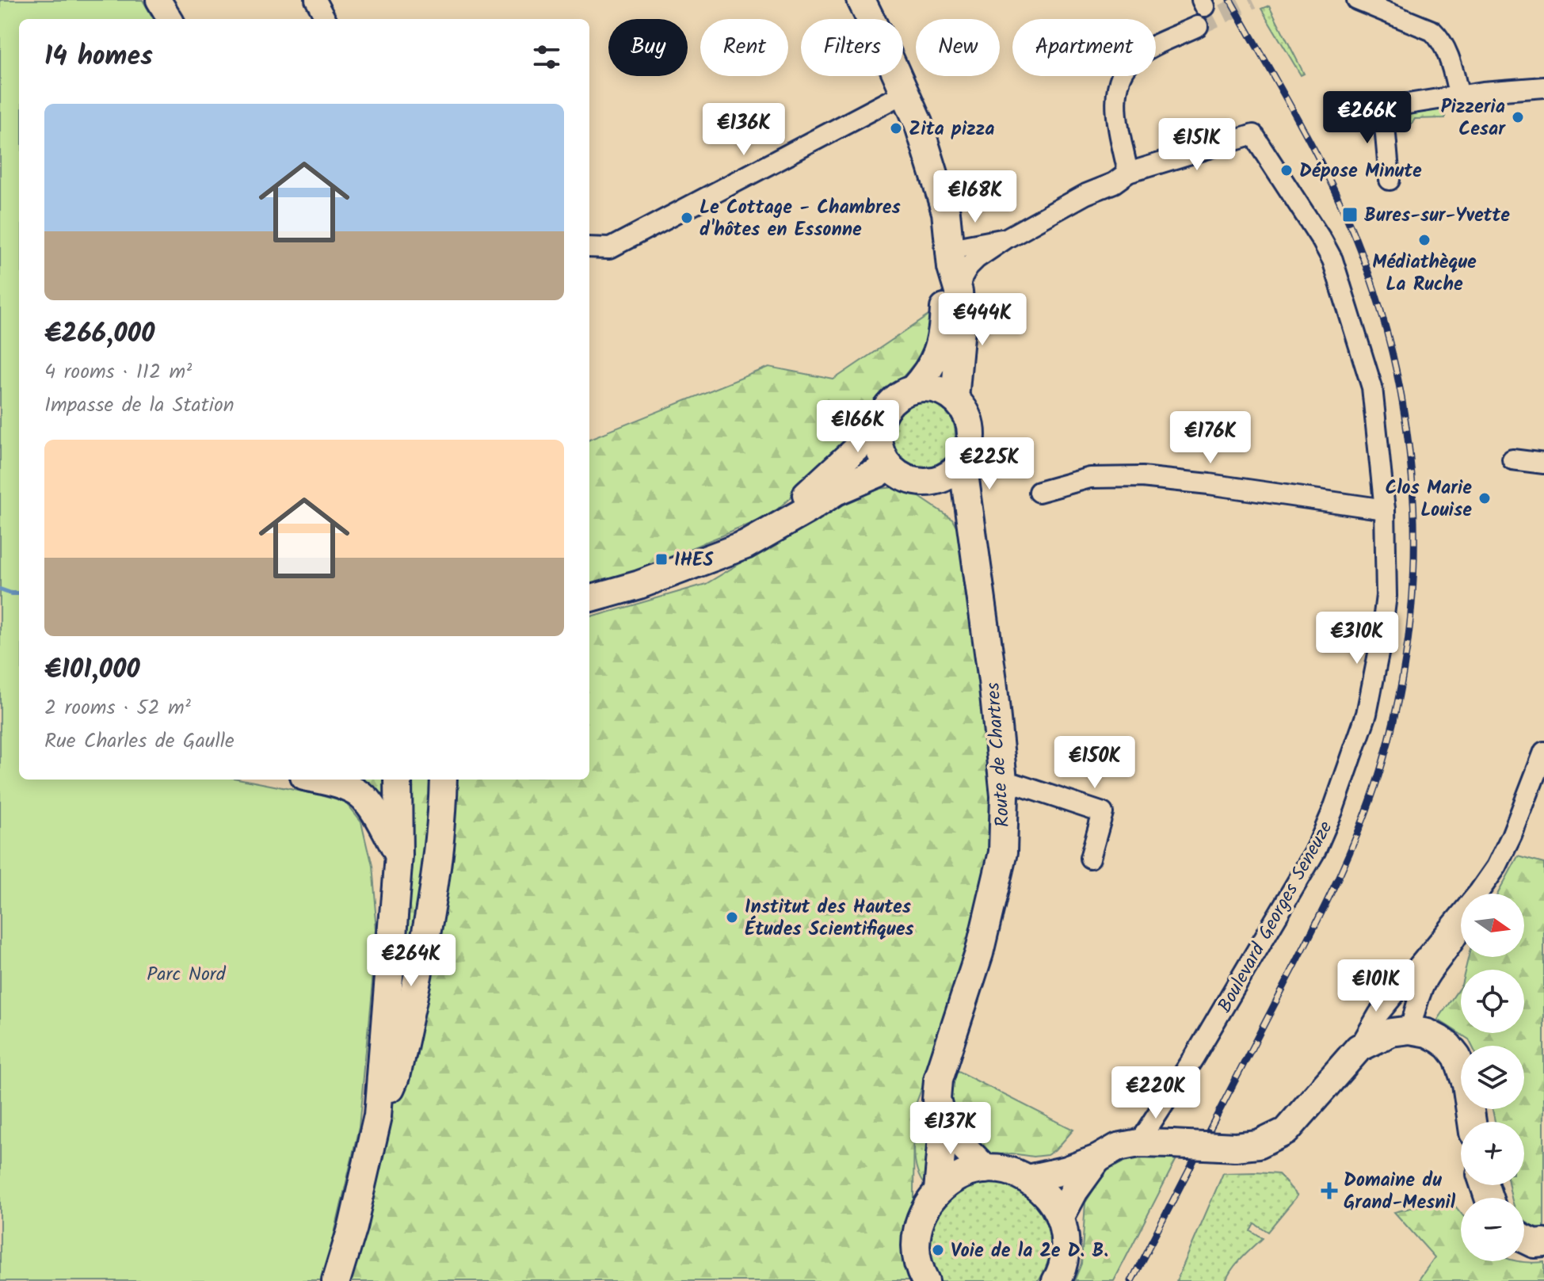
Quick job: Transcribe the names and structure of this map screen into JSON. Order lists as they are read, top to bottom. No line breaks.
{"streets":{"main road":["Route de Chartres"],"street":["Boulevard Georges Seneuze"]},"parks":["Parc Nord"],"places":{"other":["Pizzeria Cesar","Zita pizza","Dépose Minute","Le Cottage - Chambres d'hôtes en Essonne","Médiathèque La Ruche","Clos Marie Louise","Institut des Hautes Études Scientifiques","Voie de la 2e D. B."],"transit":["Bures-sur-Yvette","IHES"],"health":["Domaine du Grand-Mesnil"]},"north":"right","page":{"chip":["Buy","Rent","Filters","New","Apartment"],"heading":"14 homes","price":["€266K","€136K","€151K","€168K","€444K","€166K","€176K","€225K","€310K","€150K","€264K","€101K","€220K","€137K"],"list":[{"name":"€266,000","note":"4 rooms · 112 m² · Impasse de la Station"},{"name":"€101,000","note":"2 rooms · 52 m² · Rue Charles de Gaulle"}],"map_buttons":["+","−"]}}
